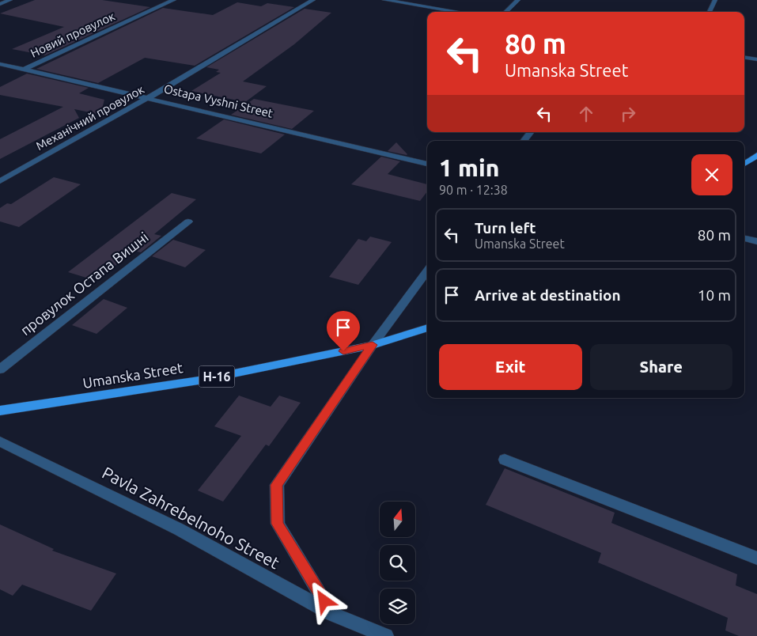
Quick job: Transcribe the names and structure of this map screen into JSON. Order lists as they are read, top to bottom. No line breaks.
{"streets":{"main road":["Umanska Street","Н-16"],"street":["Новий провулок","Ostapa Vyshni Street","Механічний провулок","провулок Остапа Вишні","Pavla Zahrebelnoho Street"]},"crossings":[["Новий провулок","Ostapa Vyshni Street"],["Ostapa Vyshni Street","Механічний провулок"]],"north":"top","page":{"turn":["80 m","Umanska Street"],"heading":["1 min","90 m · 12:38"],"list":[{"name":"Turn left","note":"Umanska Street","value":"80 m"},{"name":"Arrive at destination","value":"10 m"}],"buttons":["Exit","Share"]}}
